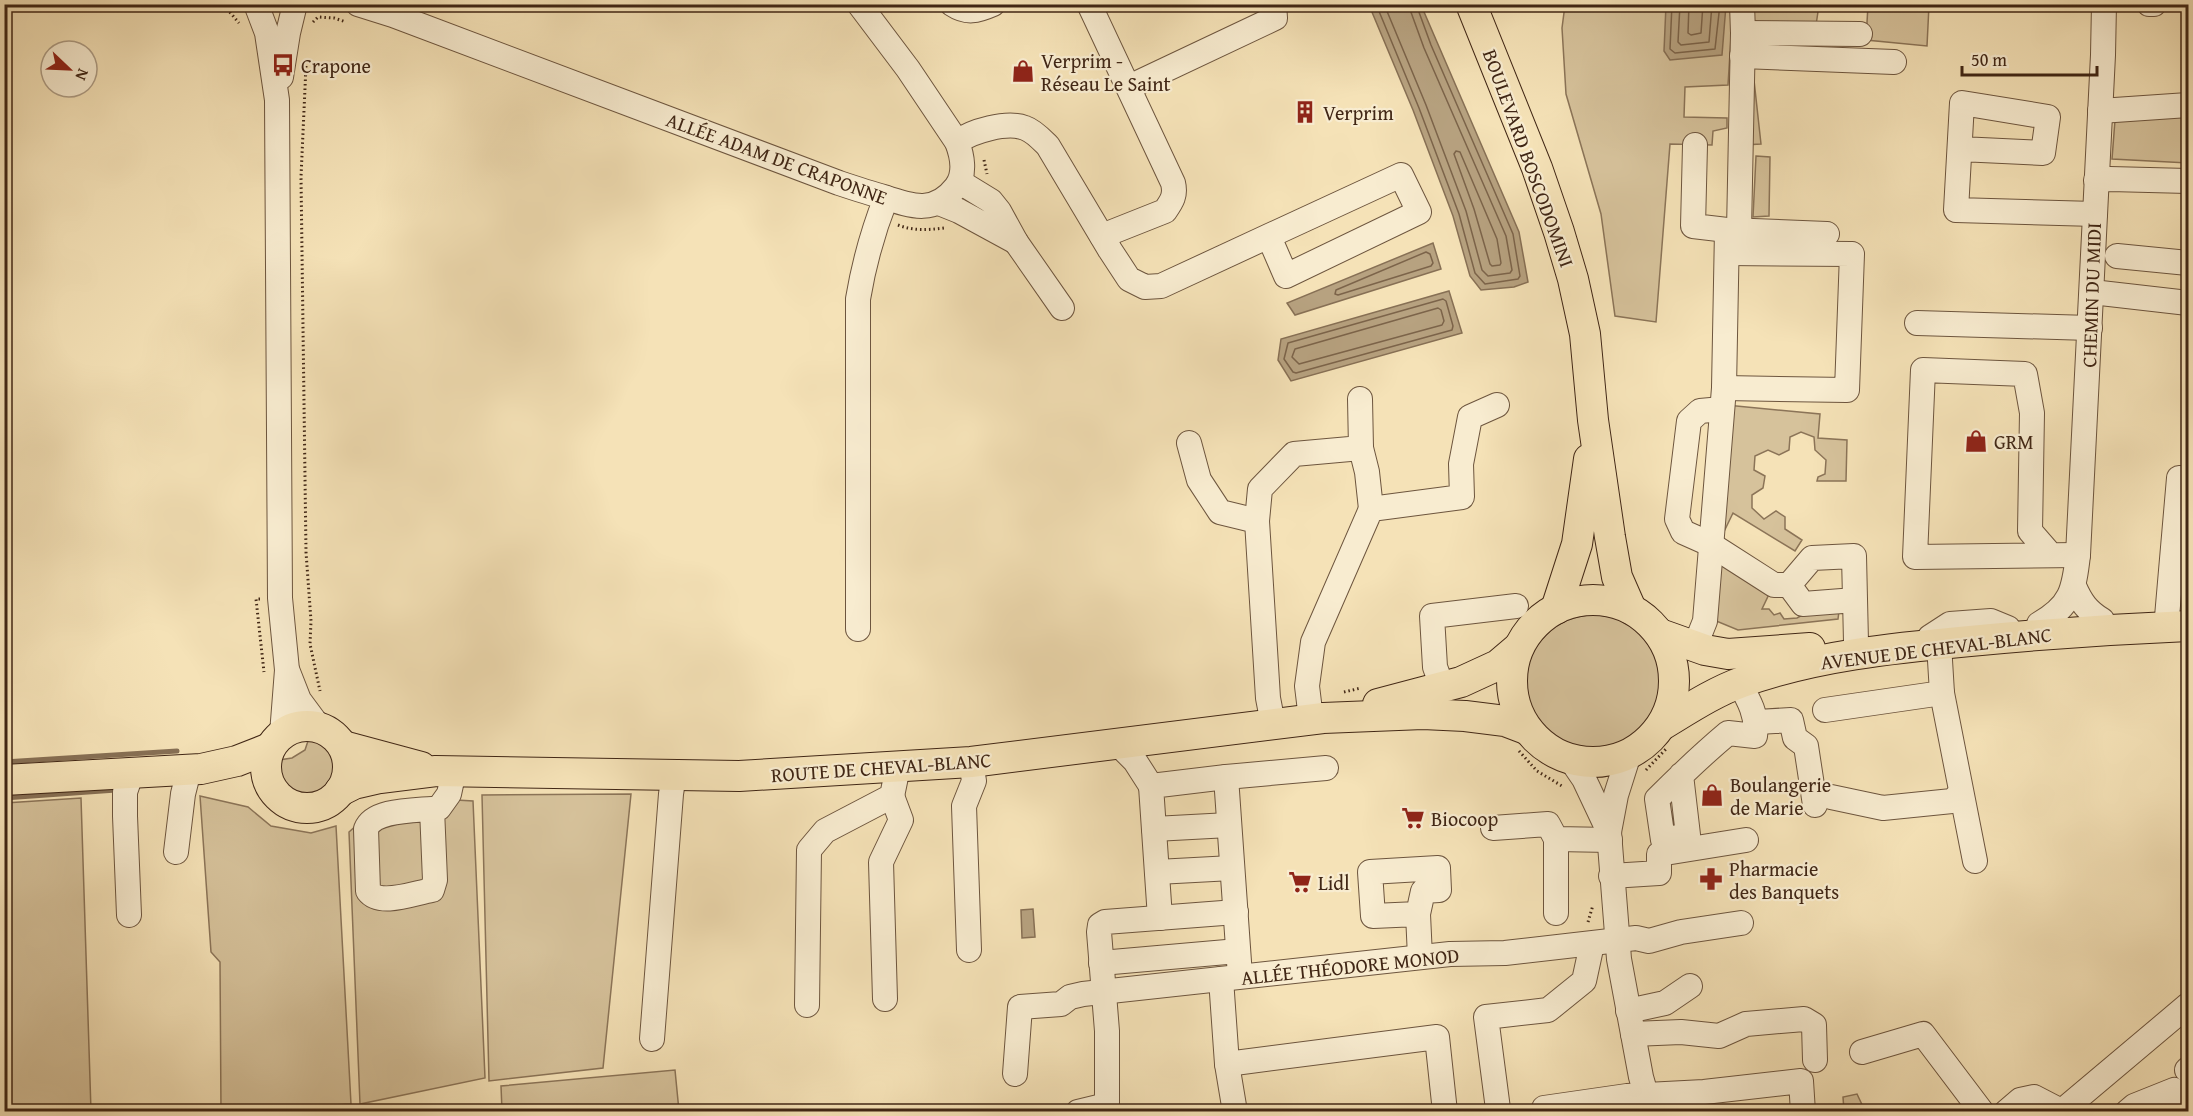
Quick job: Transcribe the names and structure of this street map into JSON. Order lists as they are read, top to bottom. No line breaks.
{"streets":{"main road":["BOULEVARD BOSCODOMINI","AVENUE DE CHEVAL-BLANC","ROUTE DE CHEVAL-BLANC"],"street":["ALLÉE ADAM DE CRAPONNE","CHEMIN DU MIDI","ALLÉE THÉODORE MONOD"]},"crossings":[["BOULEVARD BOSCODOMINI","AVENUE DE CHEVAL-BLANC"],["CHEMIN DU MIDI","AVENUE DE CHEVAL-BLANC"]],"places":{"bus stop":["Crapone"],"shop":["Verprim - Réseau Le Saint","GRM","Boulangerie de Marie"],"building":["Verprim"],"supermarket":["Biocoop","Lidl"],"pharmacy":["Pharmacie des Banquets"]},"scale_bar":"50 m","north":"bottom right"}
